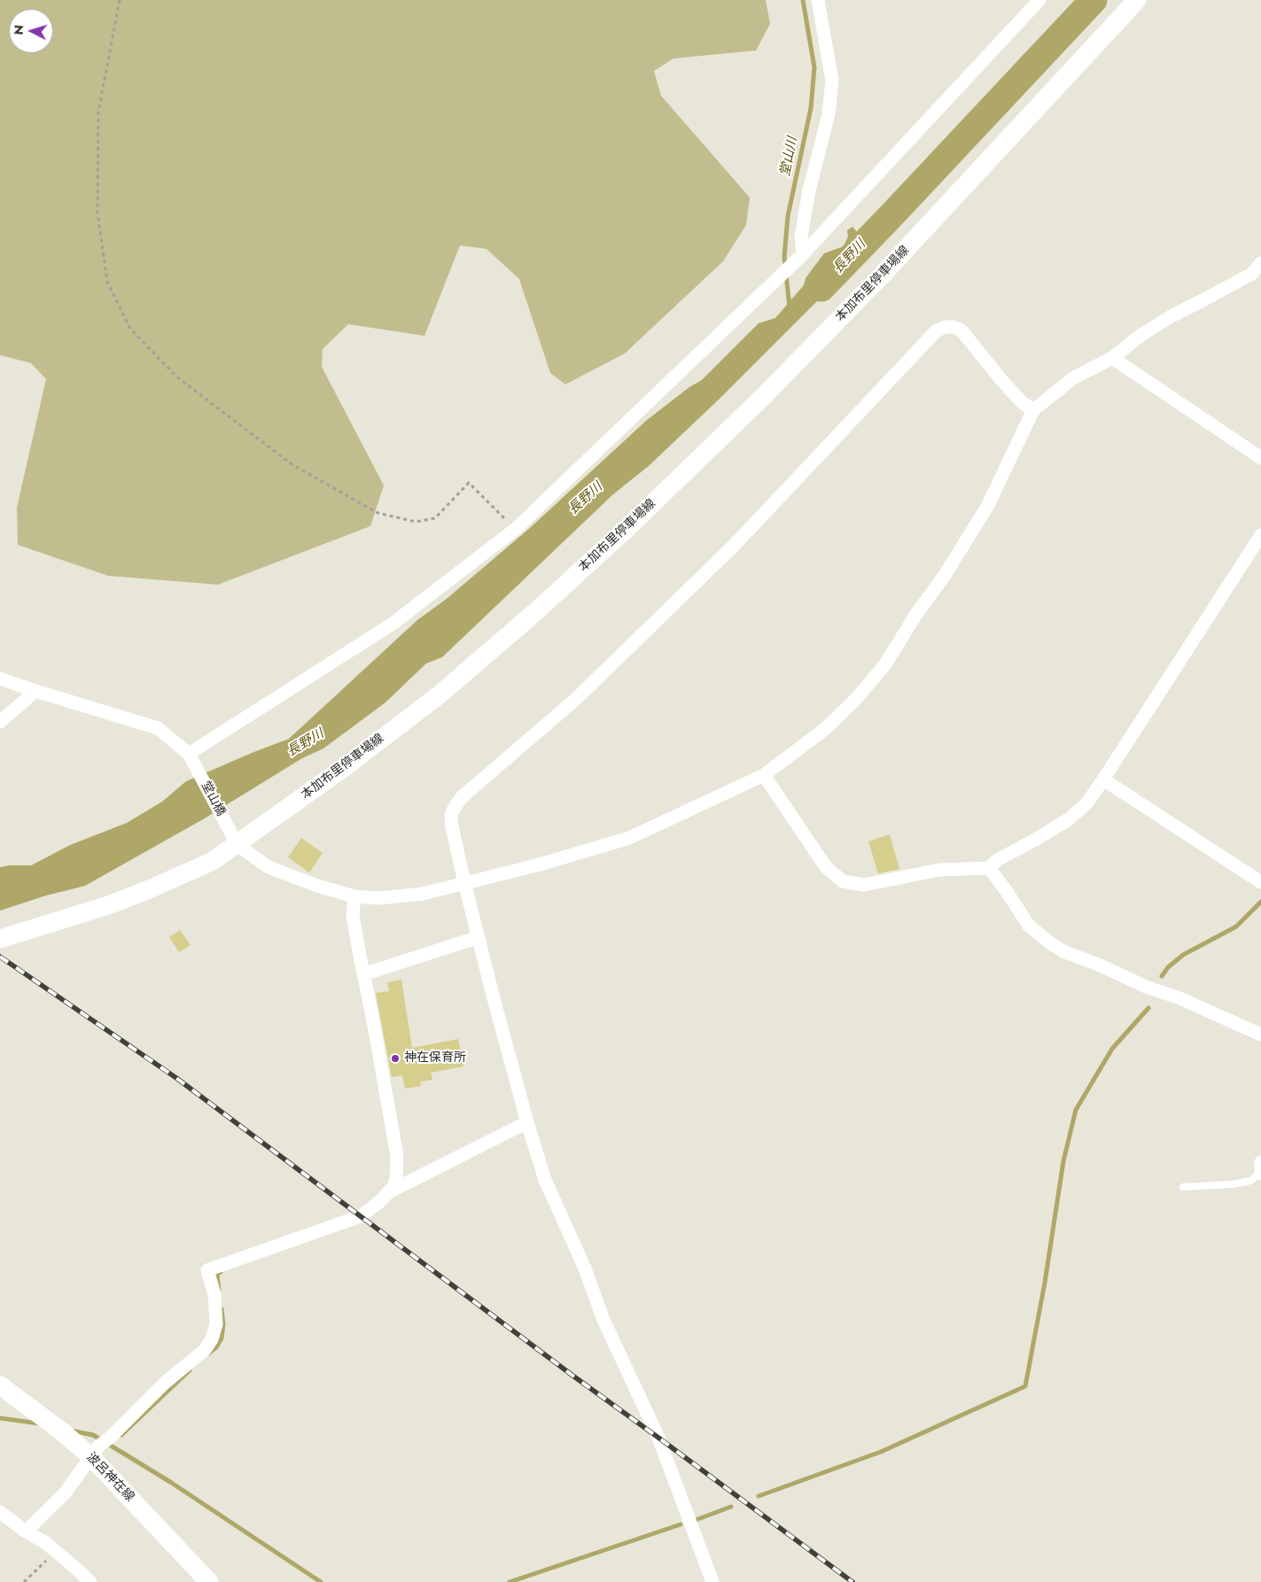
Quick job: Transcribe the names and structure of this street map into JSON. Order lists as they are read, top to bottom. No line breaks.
{"streets":{"main road":["本加布里停車場線","波呂神在線"],"street":["堂山橋"]},"crossings":[["本加布里停車場線","堂山橋"]],"water":["堂山川","長野川"],"places":["神在保育所"],"north":"left"}
